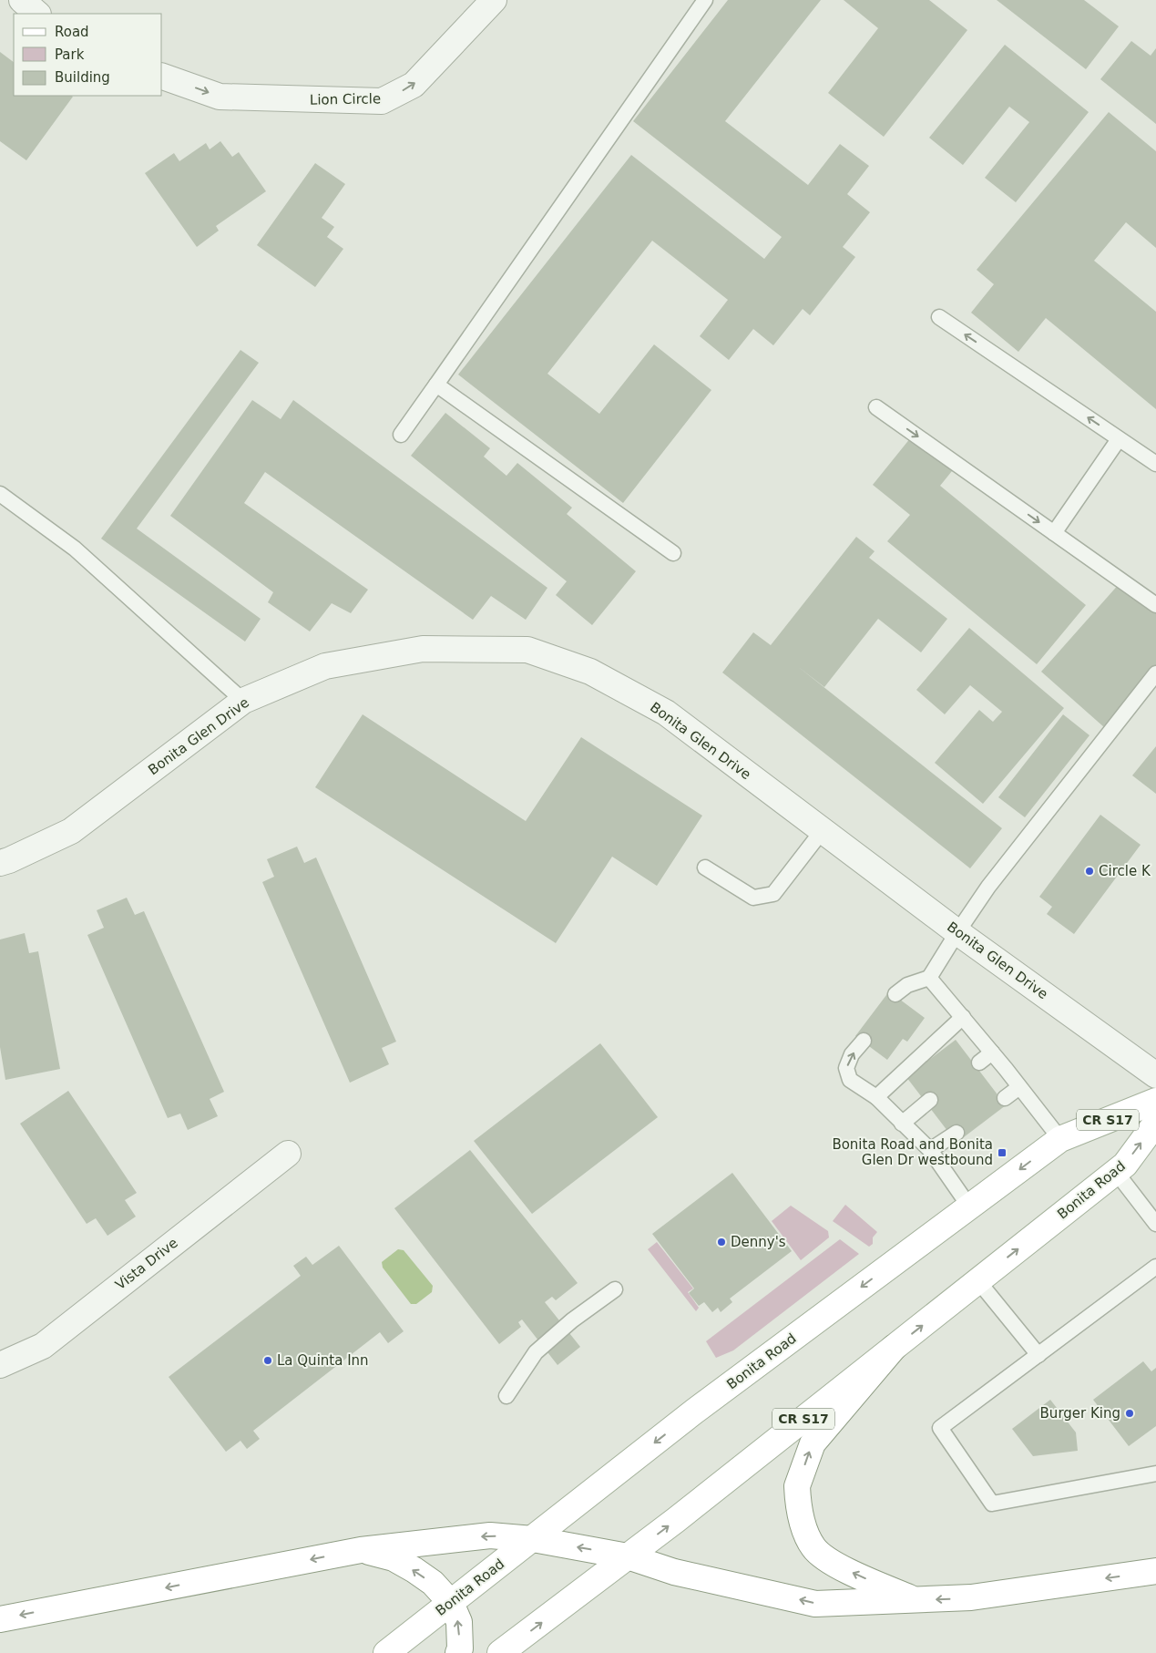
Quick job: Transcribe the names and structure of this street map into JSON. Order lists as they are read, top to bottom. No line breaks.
{"streets":{"main road":["CR S17","Bonita Road"],"street":["Lion Circle","Bonita Glen Drive","Vista Drive"]},"one_way":["Lion Circle"],"places":{"other":["Circle K","Denny's","La Quinta Inn","Burger King"],"transit":["Bonita Road and Bonita Glen Dr westbound"]},"legend":["Road","Park","Building"]}
